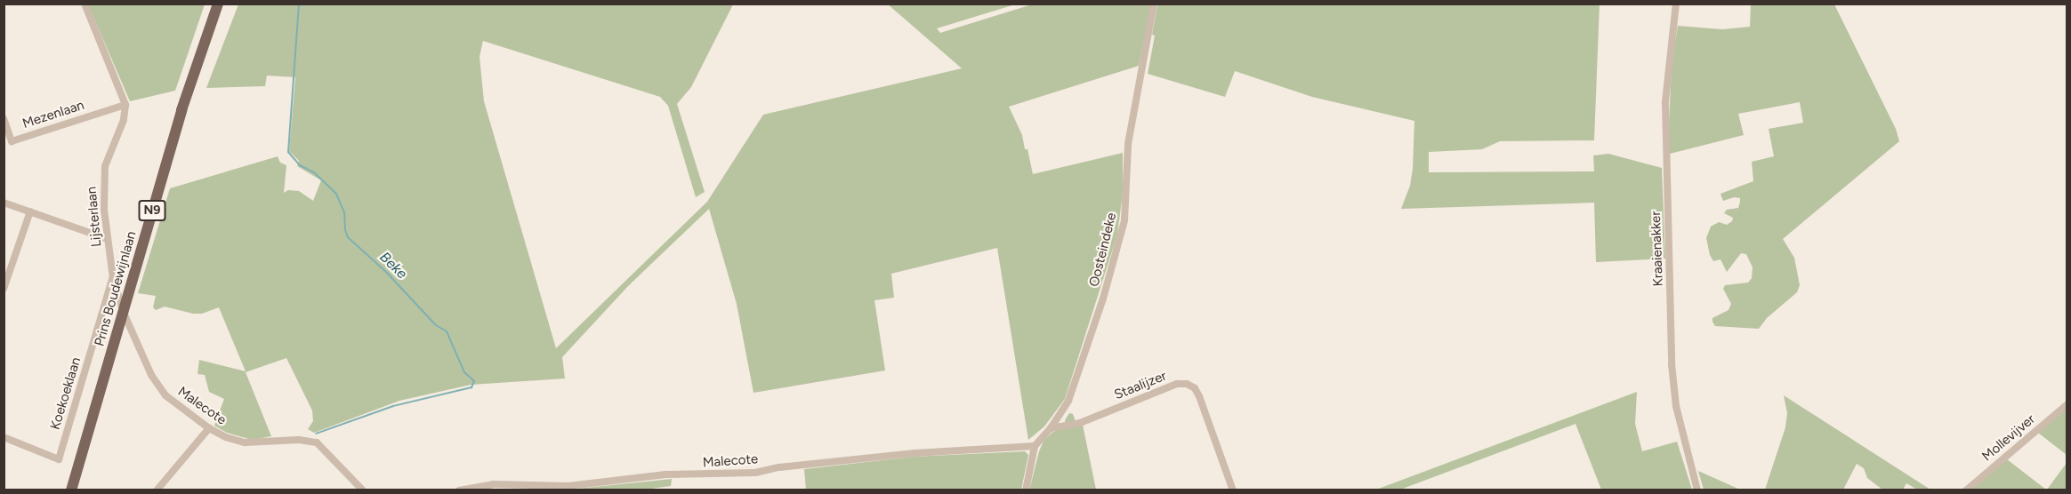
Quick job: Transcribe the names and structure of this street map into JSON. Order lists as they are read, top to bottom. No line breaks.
{"streets":{"main road":["N9","Prins Boudewijnlaan"],"street":["Mezenlaan","Lijsterlaan","Kraaienakker","Oosteindeke","Staalijzer","Koekoeklaan","Malecote","Mollevijver"]},"crossings":[["Mezenlaan","Lijsterlaan"],["Lijsterlaan","Prins Boudewijnlaan"],["Lijsterlaan","Koekoeklaan"],["Lijsterlaan","Malecote"],["Oosteindeke","Staalijzer"],["Oosteindeke","Malecote"],["Prins Boudewijnlaan","Malecote"]],"water":["Beke"]}
